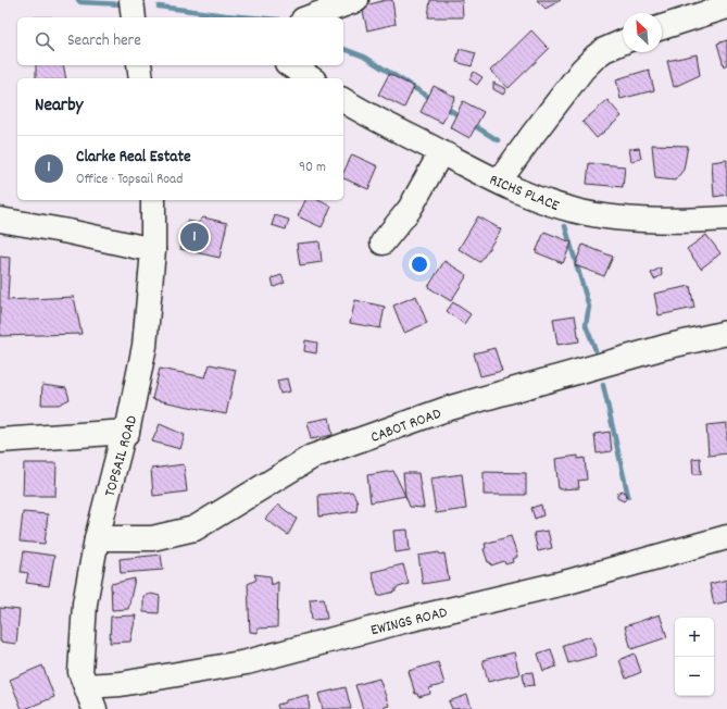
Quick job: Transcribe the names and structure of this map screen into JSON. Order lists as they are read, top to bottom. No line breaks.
{"streets":{"street":["RICHS PLACE","CABOT ROAD","TOPSAIL ROAD","EWINGS ROAD"]},"crossings":[["CABOT ROAD","TOPSAIL ROAD"],["TOPSAIL ROAD","EWINGS ROAD"]],"north":"top left","page":{"search":"Search here","heading":"Nearby","list":[{"mark":"1","name":"Clarke Real Estate","note":"Office · Topsail Road","value":"90 m"}],"pins":"1","map_buttons":["+","−"]}}
